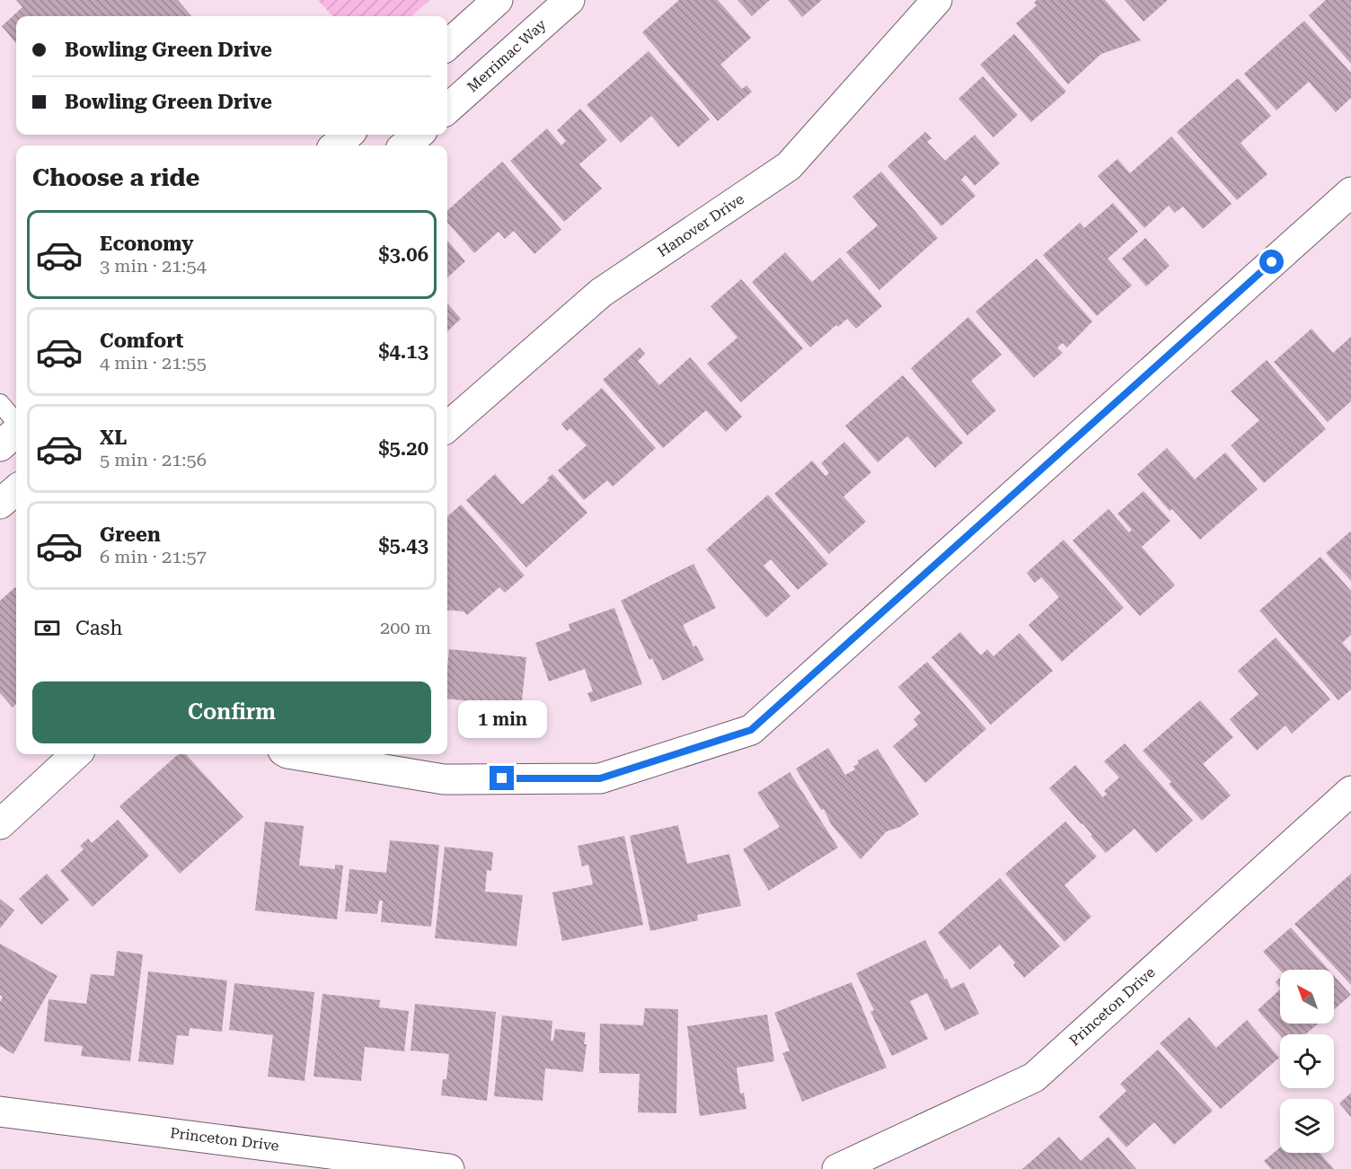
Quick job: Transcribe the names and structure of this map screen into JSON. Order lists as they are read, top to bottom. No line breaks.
{"streets":{"street":["Merrimac Way","Hanover Drive","Princeton Drive"]},"north":"top left","page":{"banner":["Bowling Green Drive","Bowling Green Drive"],"heading":"Choose a ride","list":[{"name":"Economy","note":"3 min · 21:54","value":"$3.06"},{"name":"Comfort","note":"4 min · 21:55","value":"$4.13"},{"name":"XL","note":"5 min · 21:56","value":"$5.20"},{"name":"Green","note":"6 min · 21:57","value":"$5.43"}],"pay":["Cash","200 m"],"buttons":"Confirm","bubble":"1 min"}}
